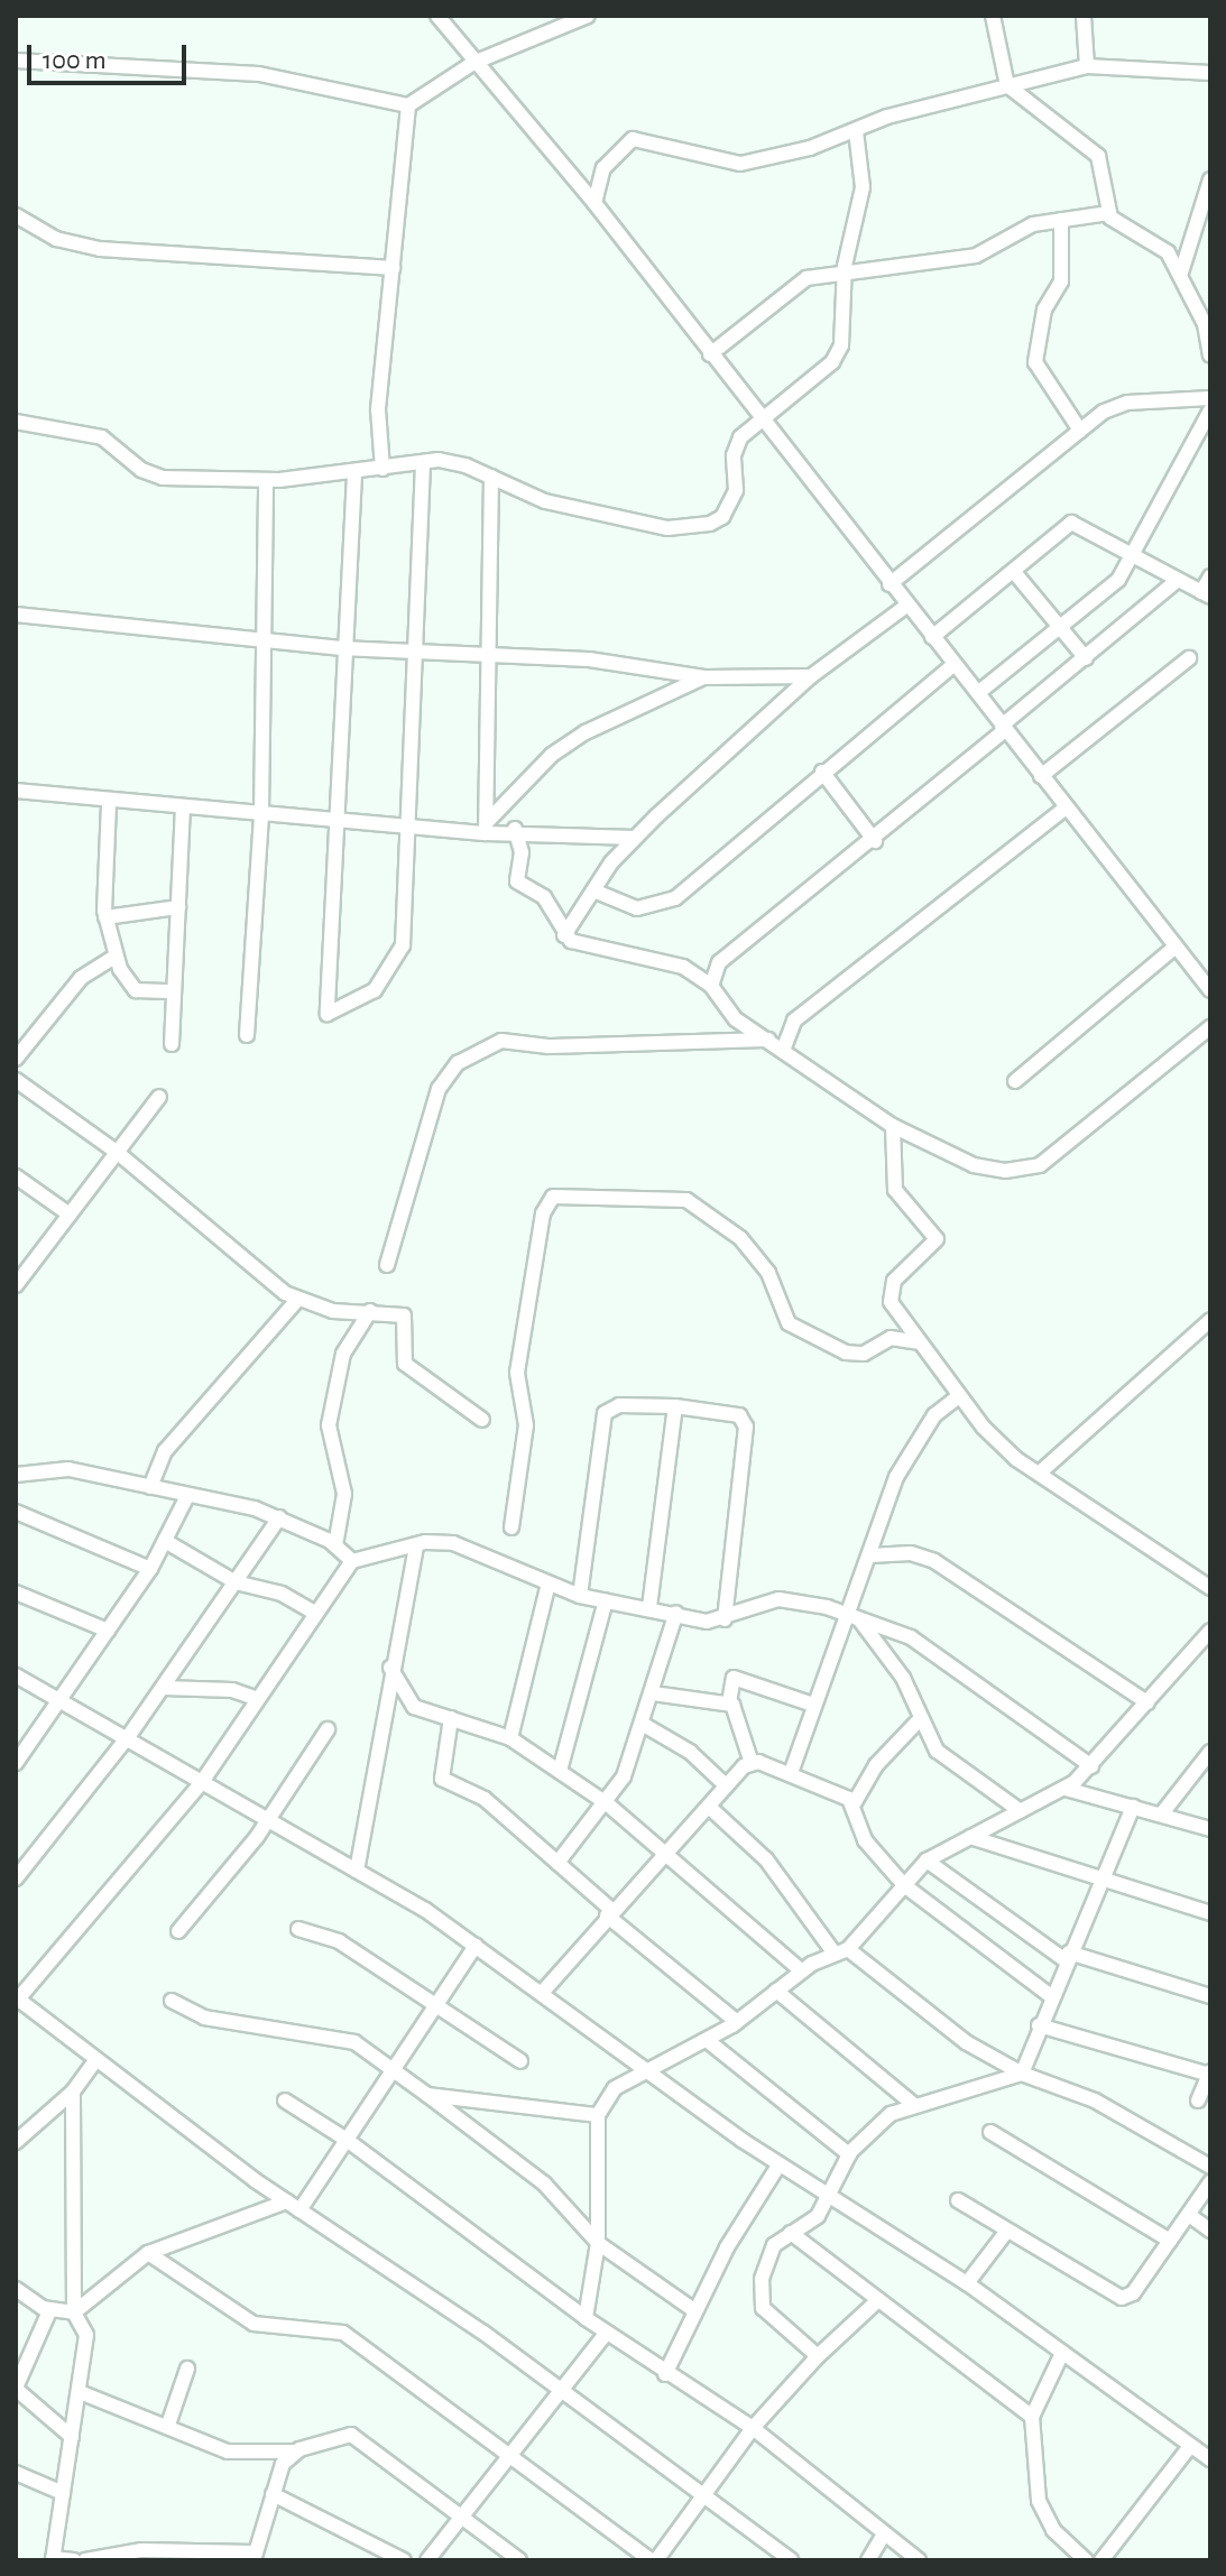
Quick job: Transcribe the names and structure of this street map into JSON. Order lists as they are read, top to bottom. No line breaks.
{"scale_bar":"100 m"}
